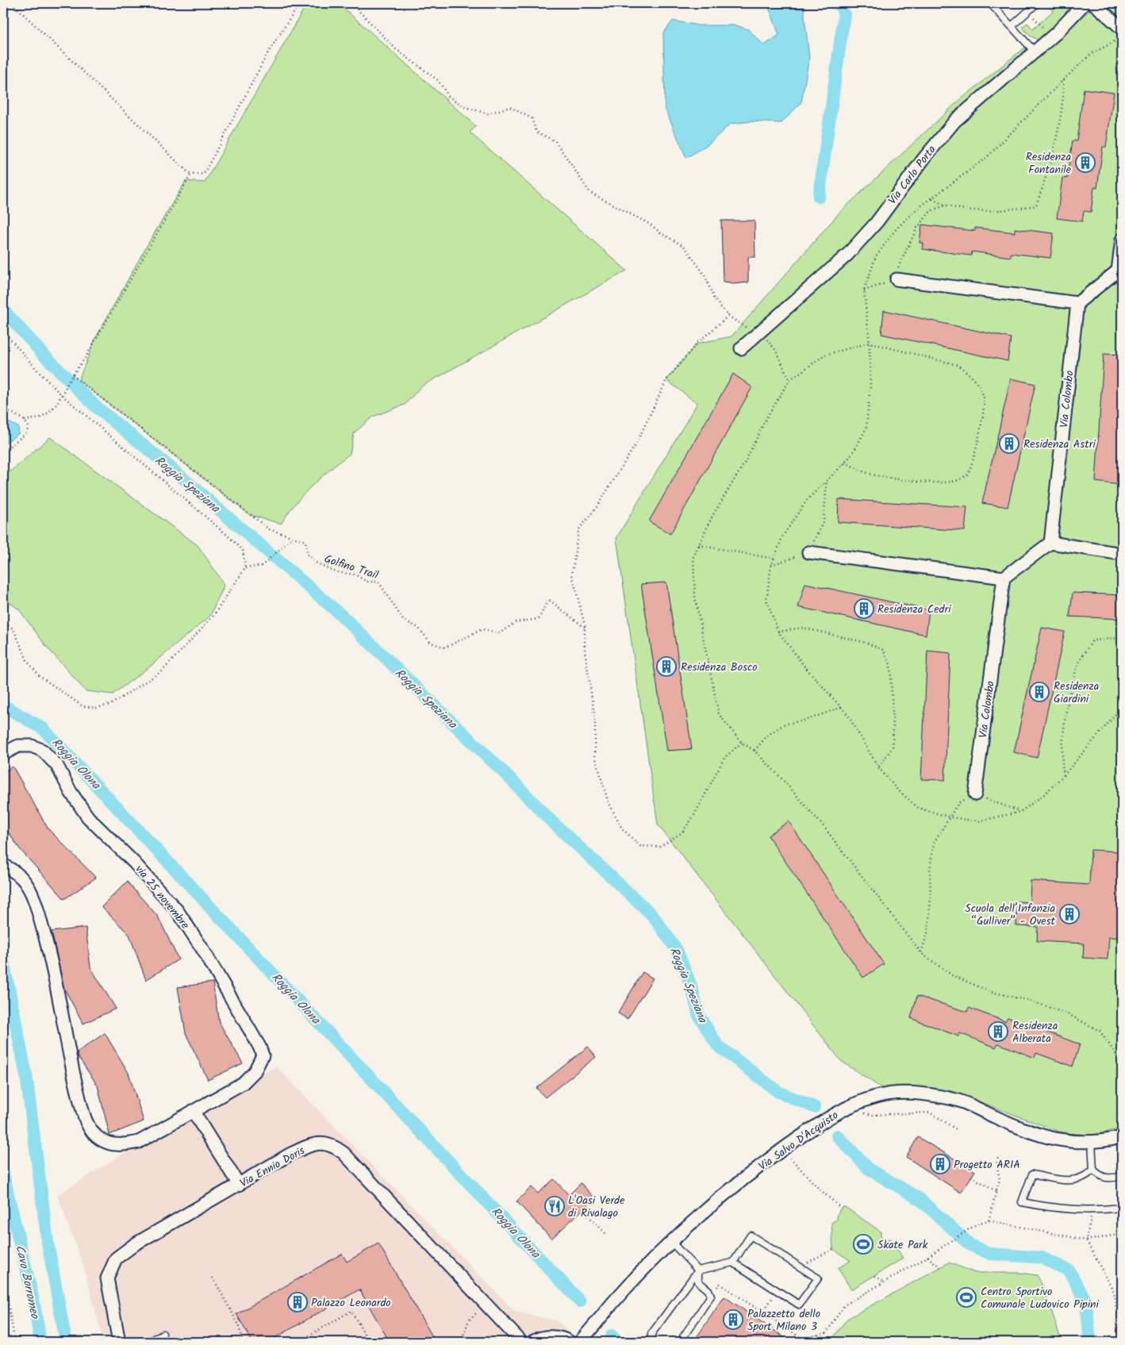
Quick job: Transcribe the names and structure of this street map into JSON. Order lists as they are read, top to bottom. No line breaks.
{"streets":{"street":["Via Carlo Porta","Via Colombo","via 25 novembre","Via Salvo D'Acquisto","Via Ennio Doris"],"path":["Golfino Trail"]},"water":["Roggia Speziana","Roggia Olona","Cavo Borromeo"],"places":{"building":["Residenza Fontanile","Residenza Astri","Residenza Cedri","Residenza Bosco","Residenza Giardini","Scuola dell’Infanzia “Gulliver” - Ovest","Residenza Alberata","Progetto ARIA","Palazzo Leonardo","Palazzetto dello Sport Milano 3"],"restaurant":["L'Oasi Verde di Rivalago"],"sports":["Skate Park","Centro Sportivo Comunale Ludovico Pipini"]}}
